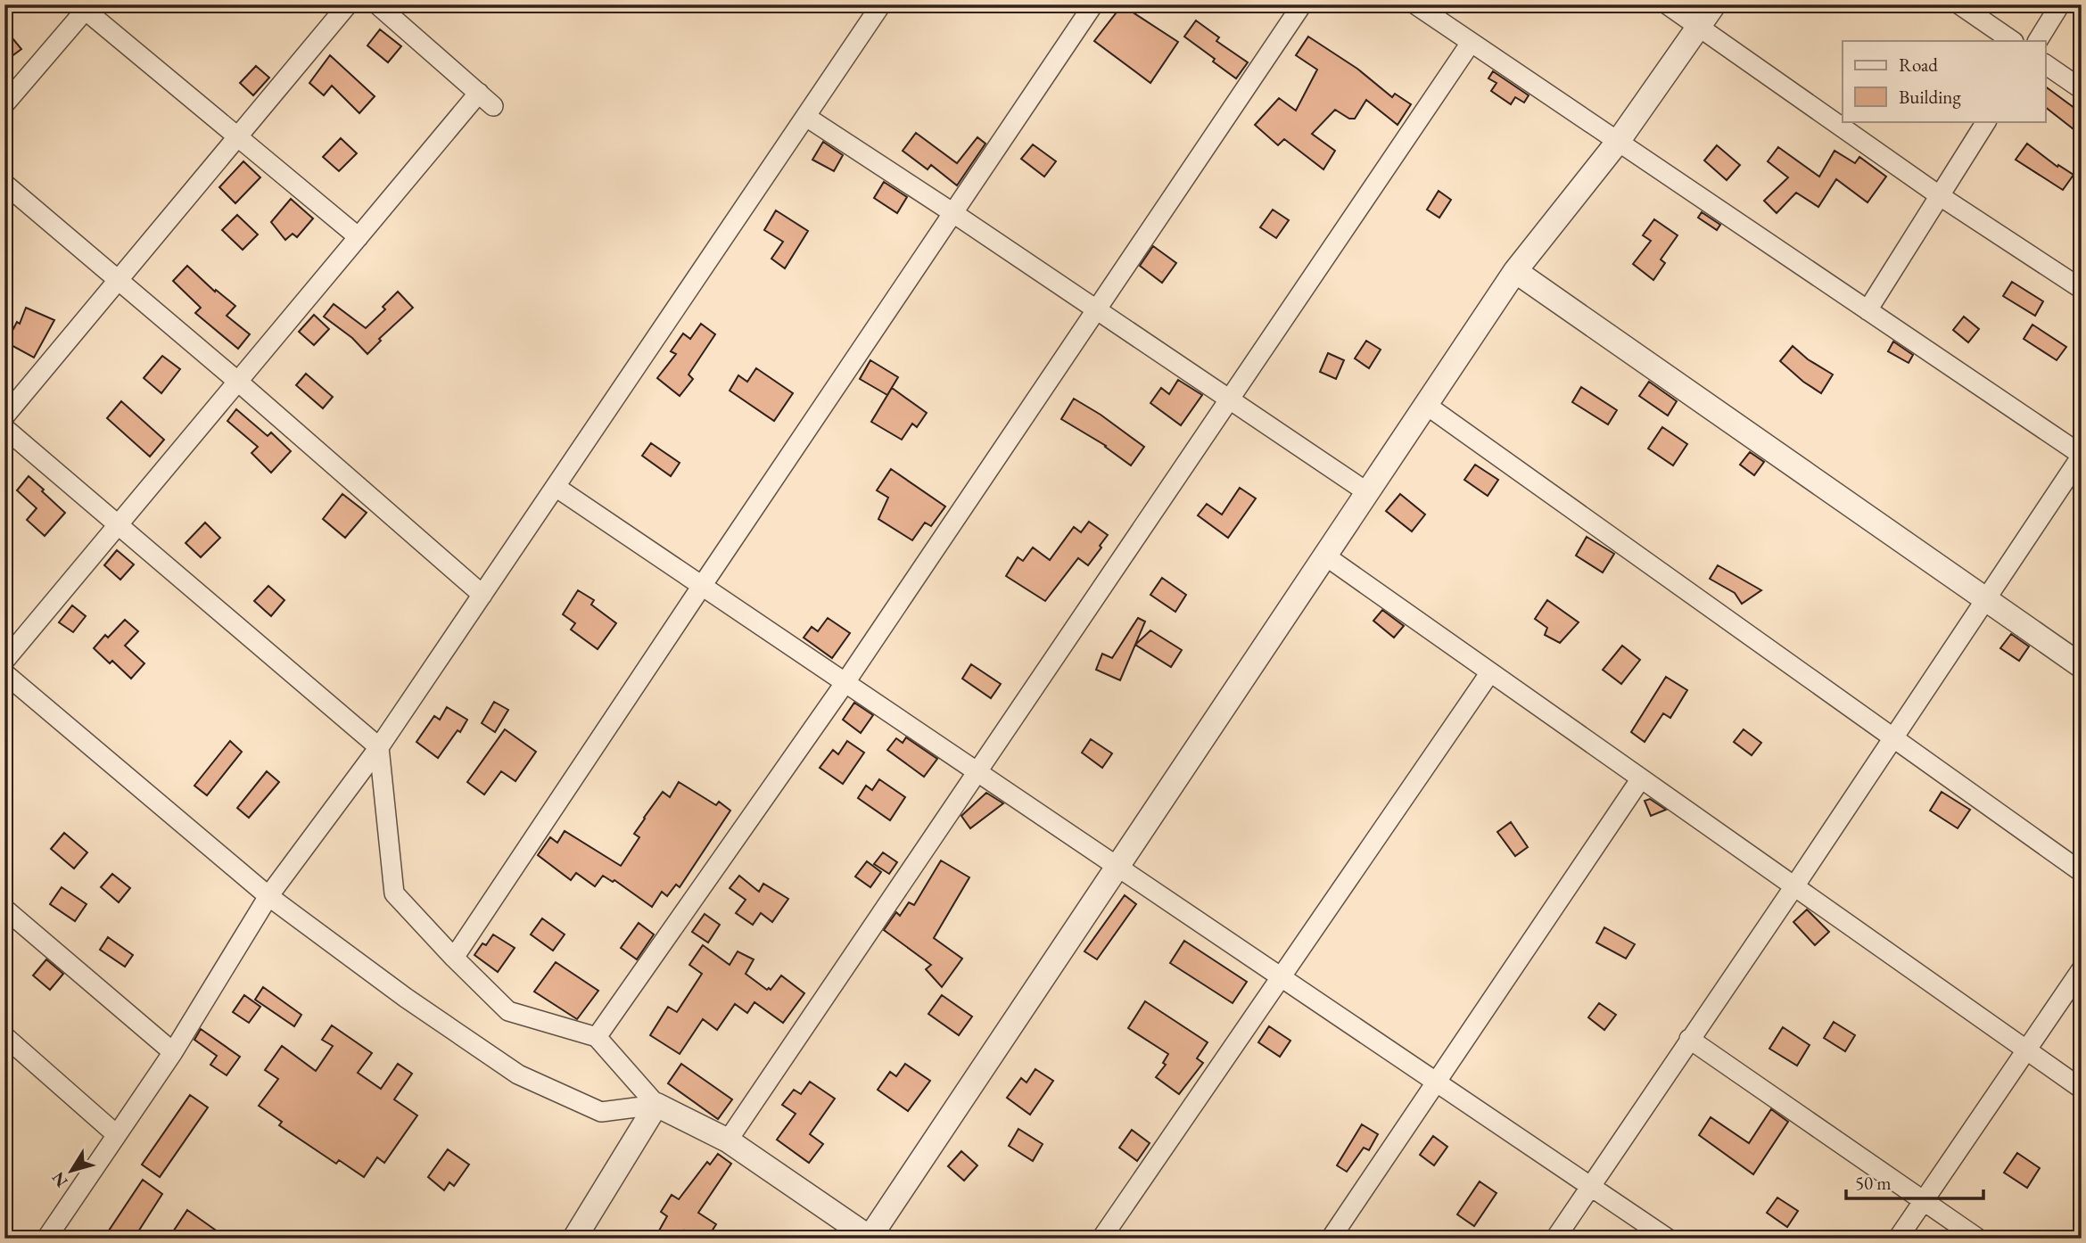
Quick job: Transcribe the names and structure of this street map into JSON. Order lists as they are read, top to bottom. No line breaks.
{"legend":["Road","Building"],"scale_bar":"50 m","north":"bottom left"}
